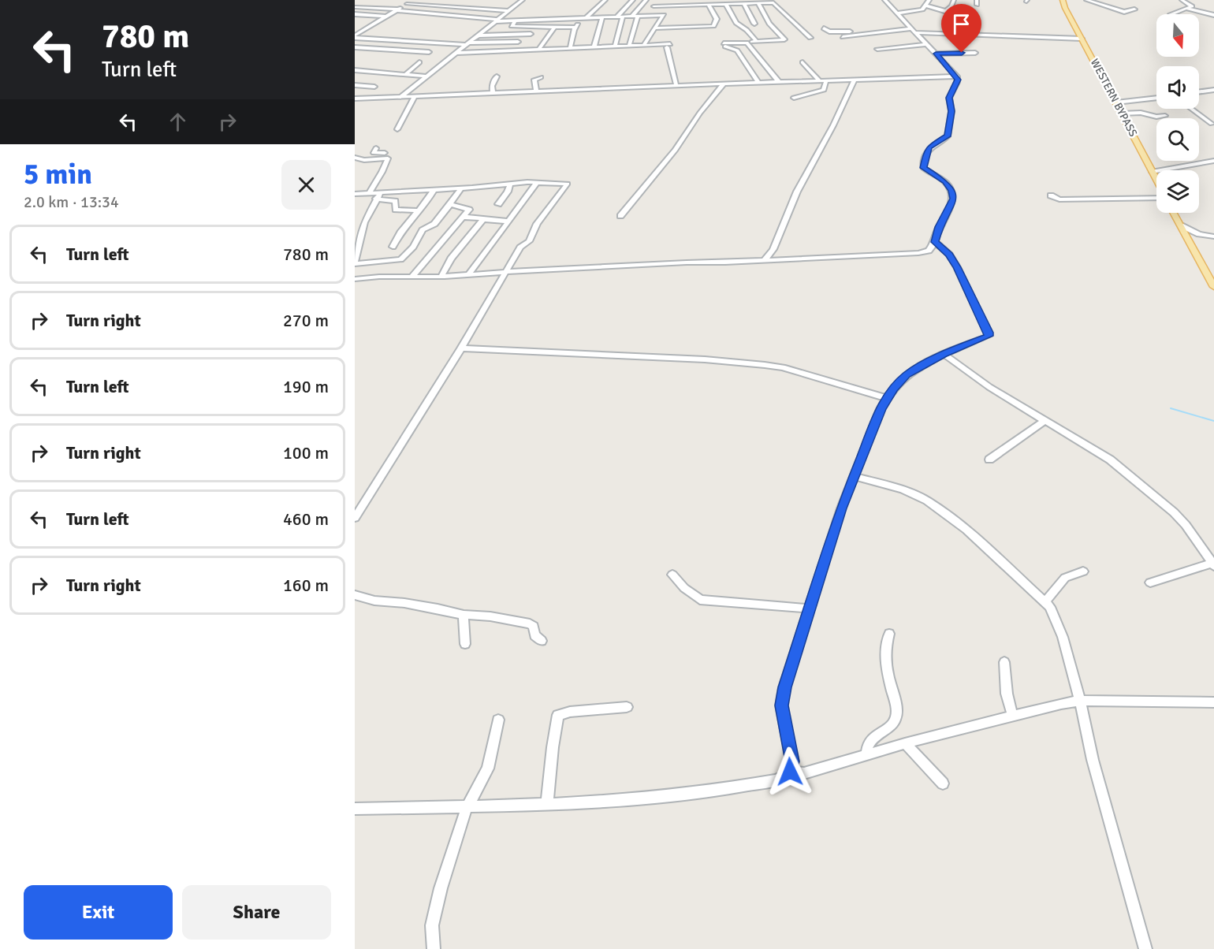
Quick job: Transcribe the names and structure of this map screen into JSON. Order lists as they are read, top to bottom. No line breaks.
{"streets":{"main road":["WESTERN BYPASS"]},"north":"bottom","page":{"turn":["780 m","Turn left"],"heading":["5 min","2.0 km · 13:34"],"list":[{"name":"Turn left","value":"780 m"},{"name":"Turn right","value":"270 m"},{"name":"Turn left","value":"190 m"},{"name":"Turn right","value":"100 m"},{"name":"Turn left","value":"460 m"},{"name":"Turn right","value":"160 m"}],"buttons":["Exit","Share"]}}
